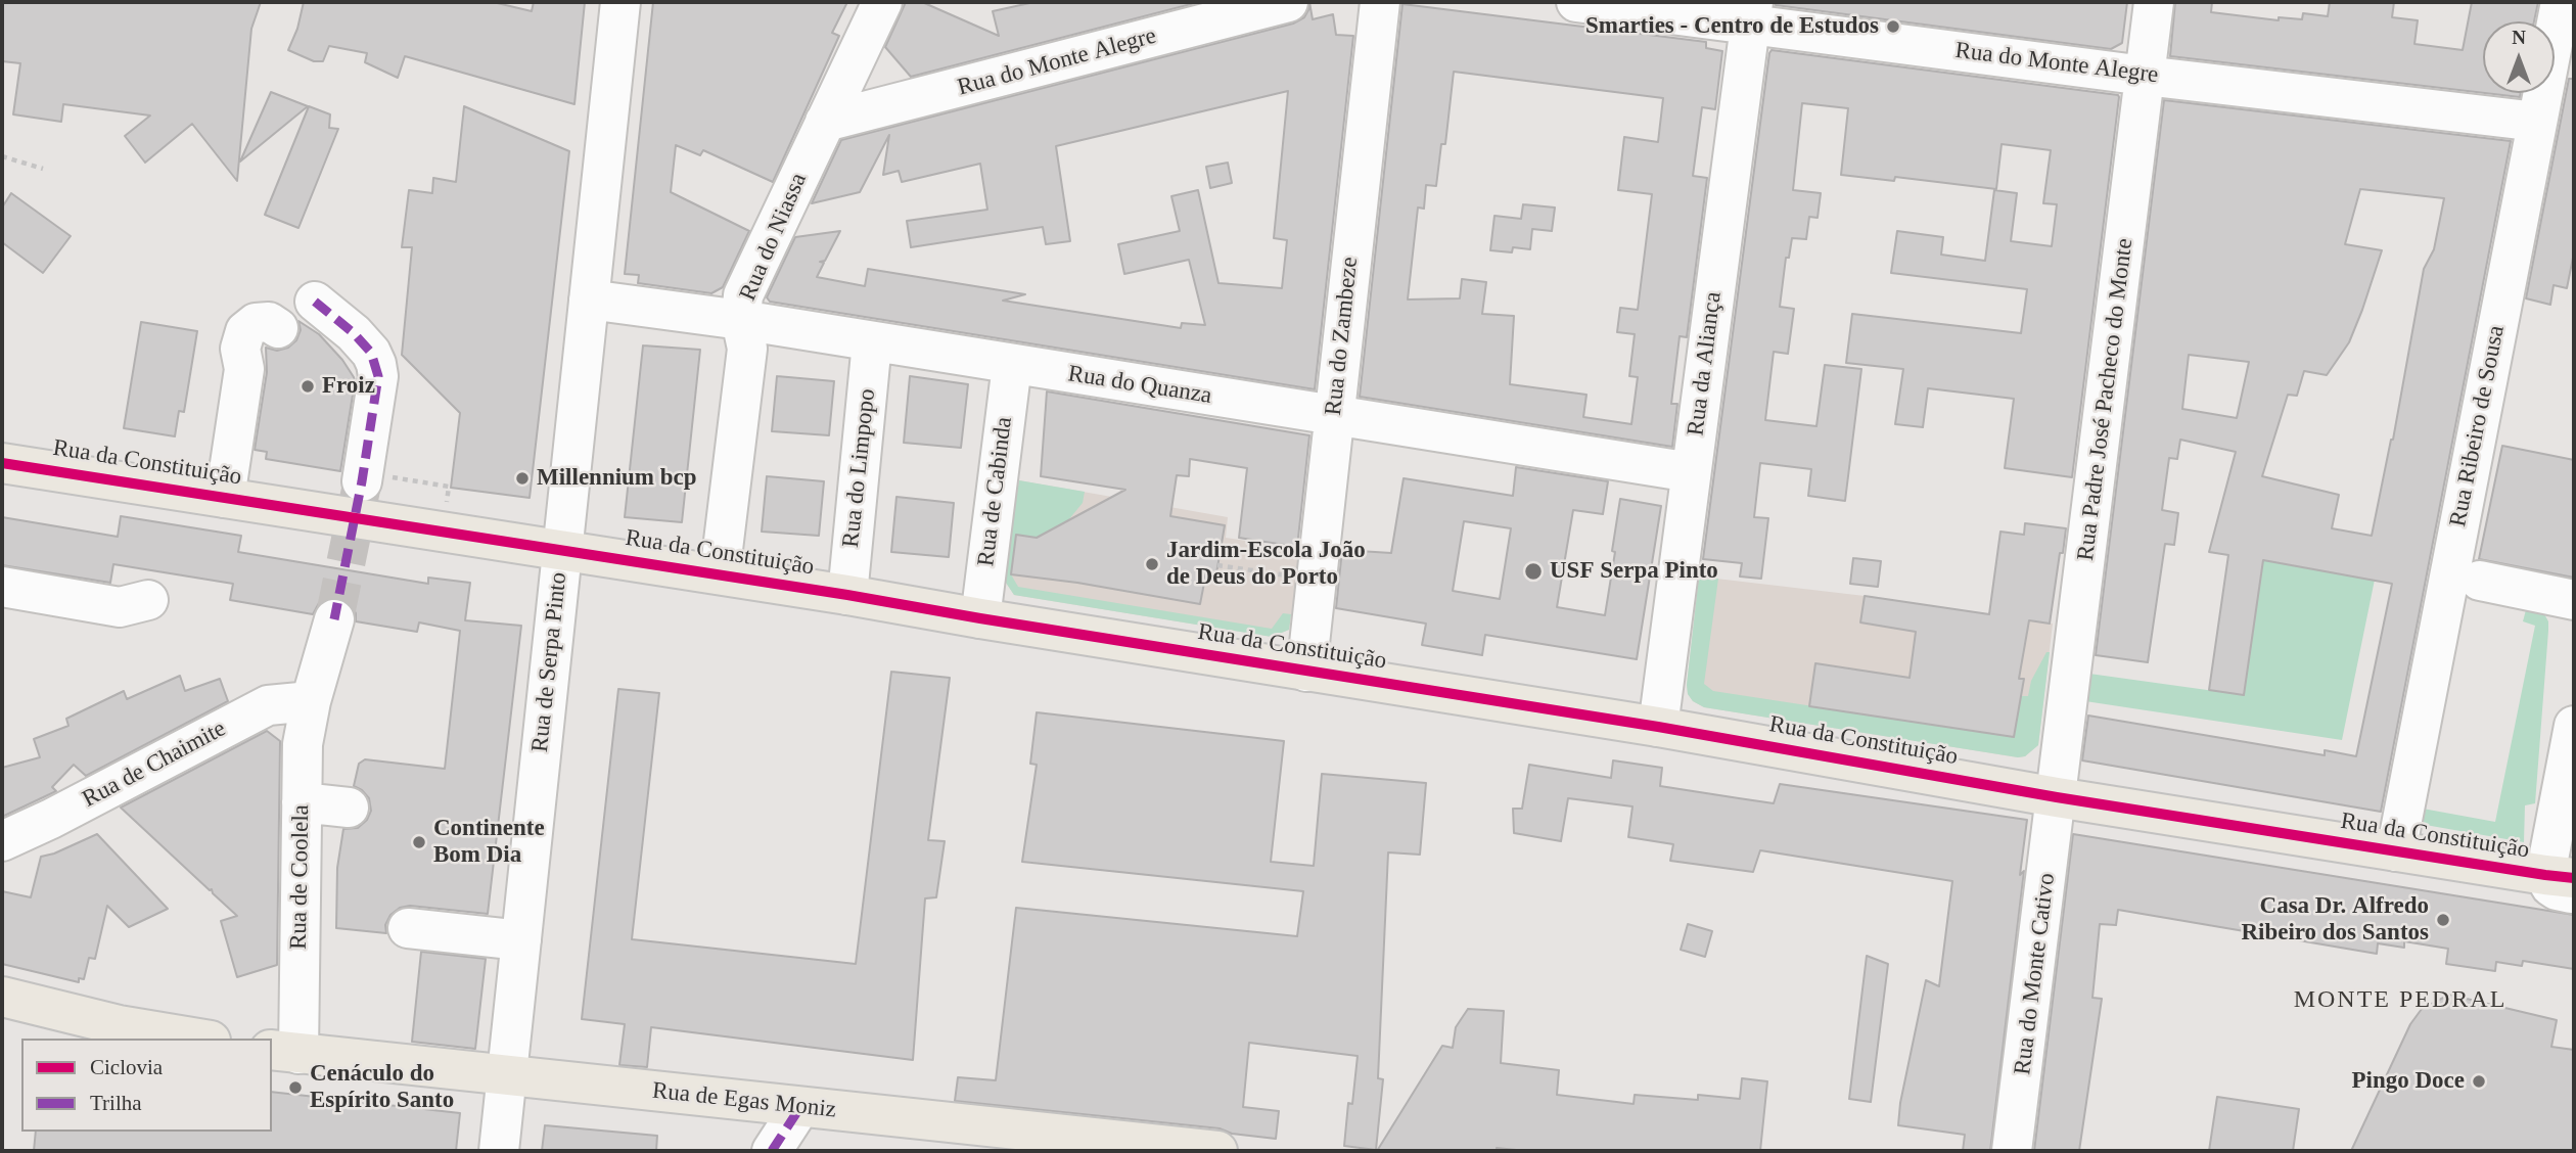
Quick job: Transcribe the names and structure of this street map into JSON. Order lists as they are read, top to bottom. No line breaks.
{"streets":{"main road":["Rua da Constituição","Rua de Egas Moniz"],"street":["Rua do Monte Alegre","Rua do Niassa","Rua do Zambeze","Rua da Aliança","Rua do Quanza","Rua Padre José Pacheco do Monte","Rua Ribeiro de Sousa","Rua do Limpopo","Rua de Cabinda","Rua de Serpa Pinto","Rua de Chaimite","Rua de Coolela","Rua do Monte Cativo"]},"crossings":[["Rua do Monte Alegre","Rua do Niassa"],["Rua do Monte Alegre","Rua da Aliança"],["Rua do Monte Alegre","Rua Padre José Pacheco do Monte"],["Rua do Monte Alegre","Rua Ribeiro de Sousa"],["Rua do Niassa","Rua do Quanza"],["Rua do Niassa","Rua da Constituição"],["Rua do Zambeze","Rua do Quanza"],["Rua do Zambeze","Rua da Constituição"],["Rua da Aliança","Rua do Quanza"],["Rua da Aliança","Rua da Constituição"],["Rua do Quanza","Rua do Limpopo"],["Rua do Quanza","Rua de Cabinda"],["Rua do Quanza","Rua de Serpa Pinto"],["Rua Padre José Pacheco do Monte","Rua da Constituição"],["Rua Padre José Pacheco do Monte","Rua do Monte Cativo"],["Rua Ribeiro de Sousa","Rua da Constituição"],["Rua da Constituição","Rua do Limpopo"],["Rua da Constituição","Rua de Cabinda"],["Rua da Constituição","Rua de Serpa Pinto"],["Rua da Constituição","Rua do Monte Cativo"],["Rua de Serpa Pinto","Rua de Egas Moniz"],["Rua de Chaimite","Rua de Coolela"],["Rua de Coolela","Rua de Egas Moniz"]],"districts":["MONTE PEDRAL"],"places":["Smarties - Centro de Estudos","Froiz","Millennium bcp","Jardim-Escola João de Deus do Porto","USF Serpa Pinto","Continente Bom Dia","Casa Dr. Alfredo Ribeiro dos Santos","Pingo Doce","Cenáculo do Espírito Santo"],"legend":["Ciclovia","Trilha"],"north":"top"}
